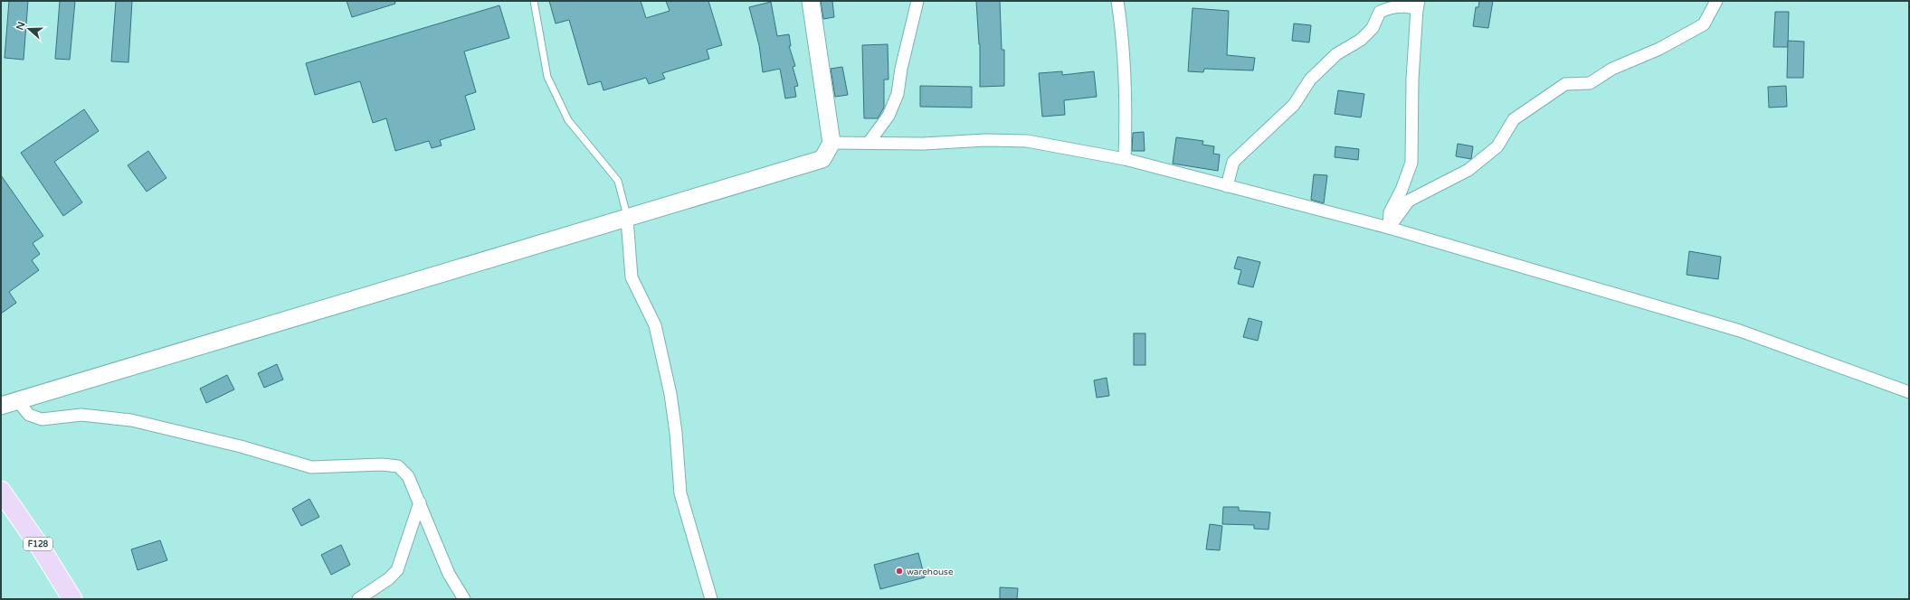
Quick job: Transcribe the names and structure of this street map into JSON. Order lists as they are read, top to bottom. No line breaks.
{"streets":{"main road":["F128"]},"places":["warehouse"],"north":"left"}
